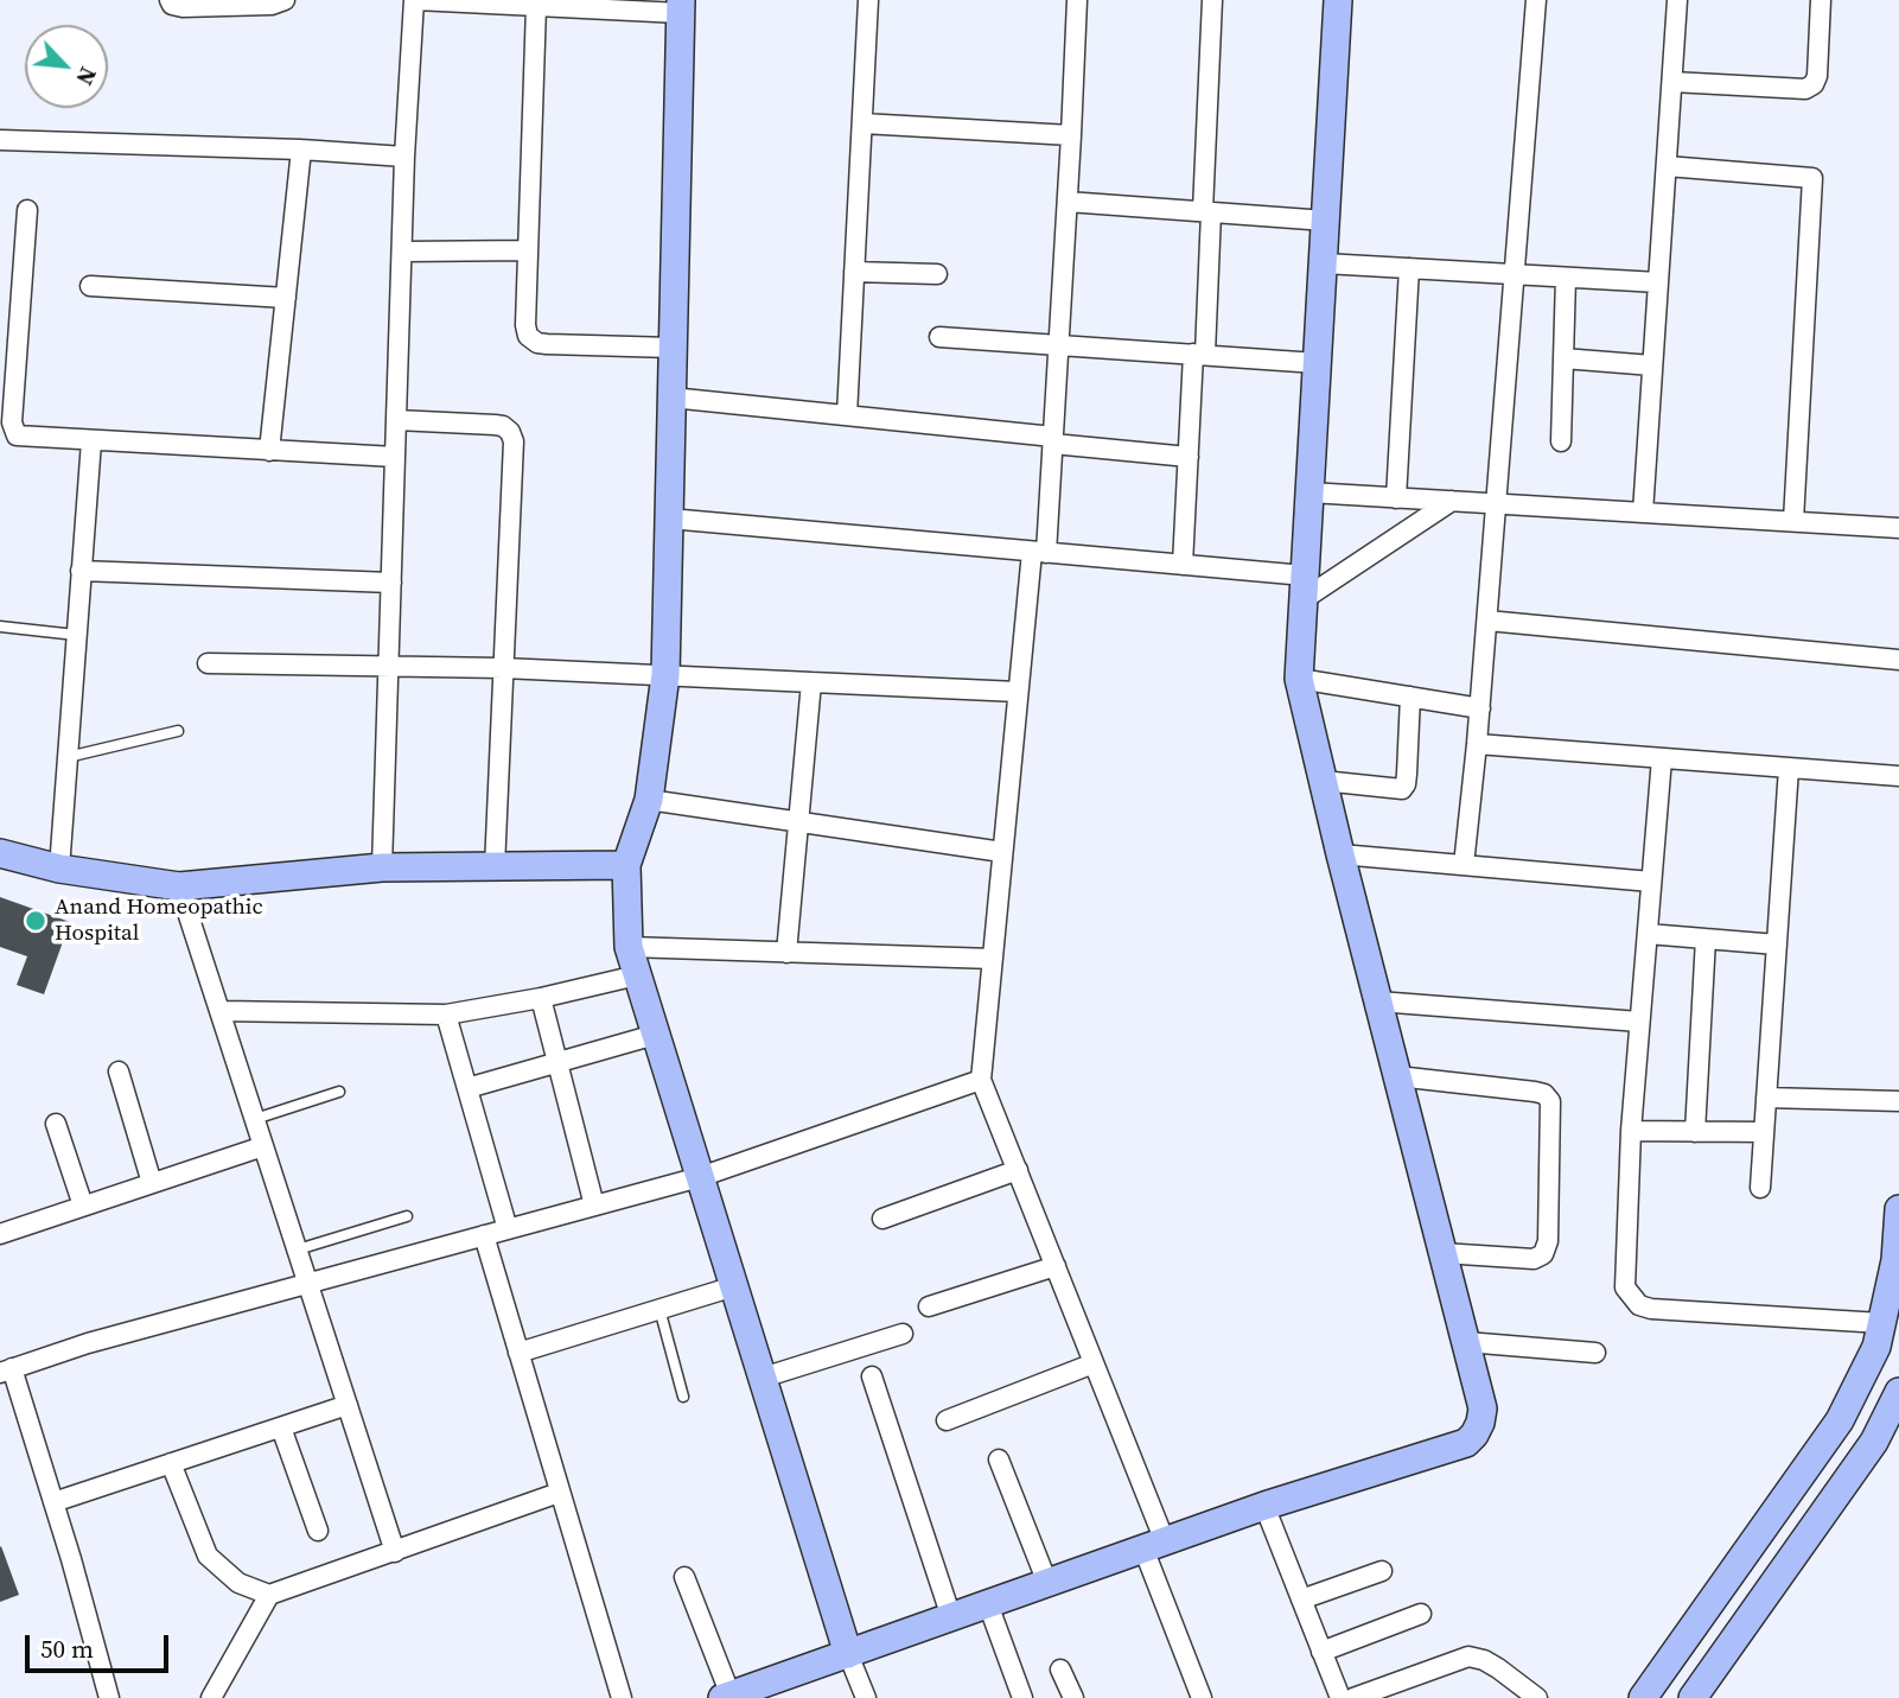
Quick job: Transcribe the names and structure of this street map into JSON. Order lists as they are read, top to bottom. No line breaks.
{"places":["Anand Homeopathic Hospital"],"scale_bar":"50 m","north":"bottom right"}
